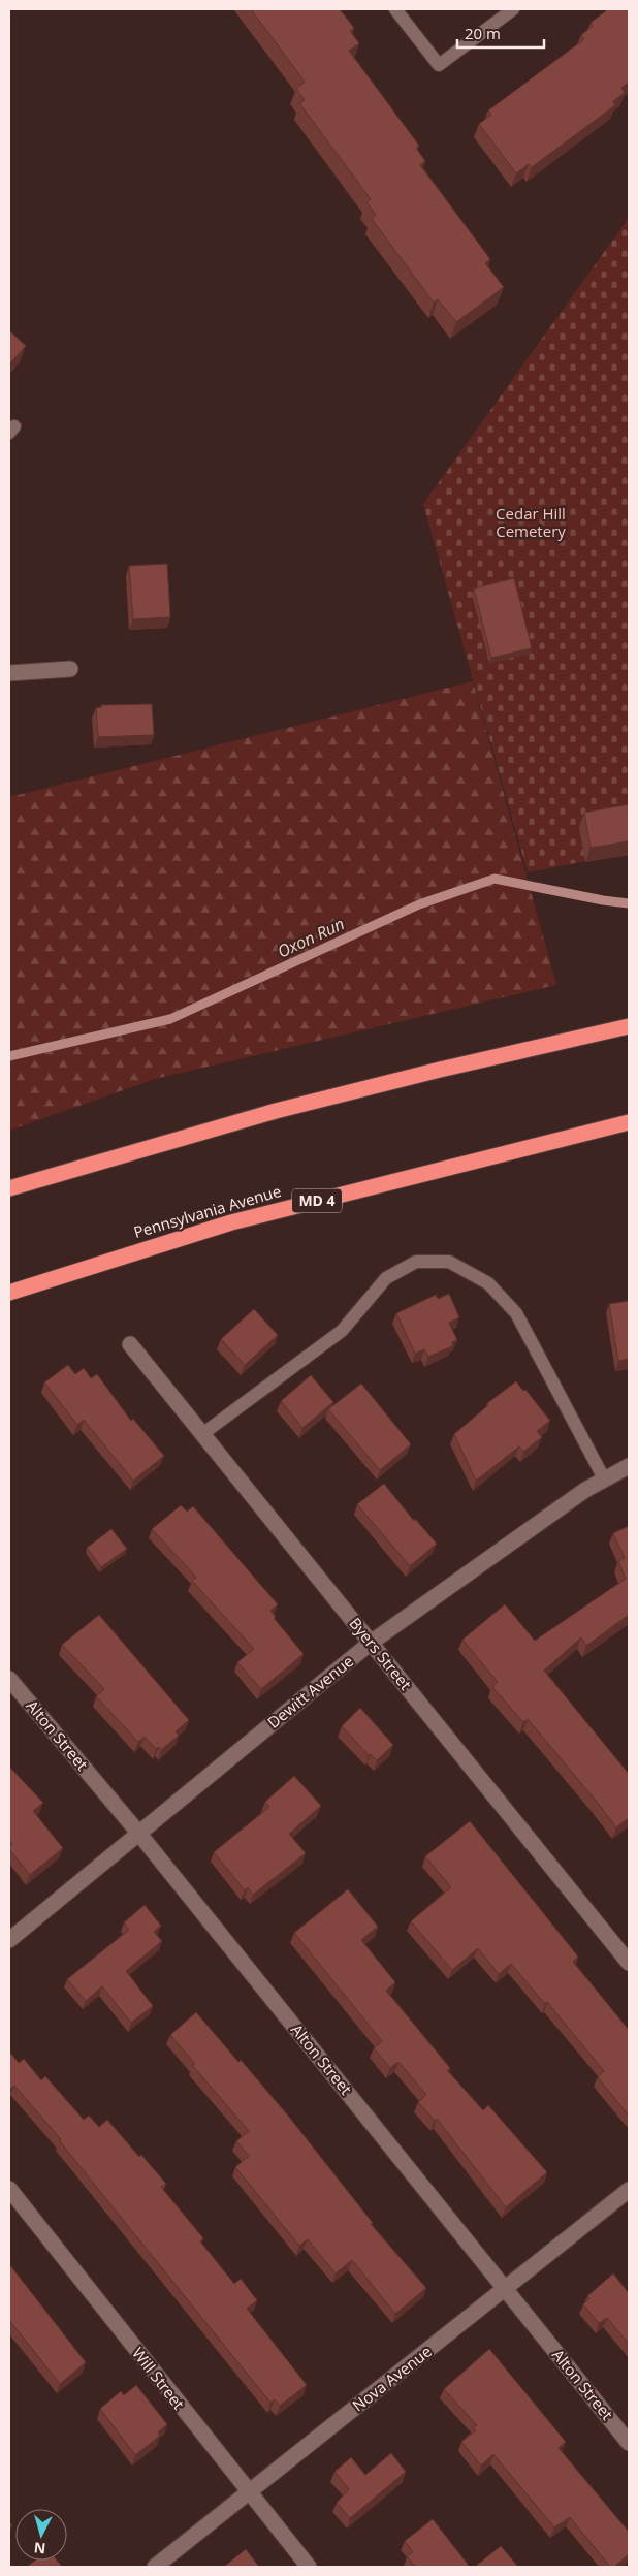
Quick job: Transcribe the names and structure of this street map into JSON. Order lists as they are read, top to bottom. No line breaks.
{"streets":{"highway":["MD 4","Pennsylvania Avenue"],"street":["Byers Street","Dewitt Avenue","Alton Street","Will Street","Nova Avenue"]},"crossings":[["Byers Street","Dewitt Avenue"],["Dewitt Avenue","Alton Street"],["Alton Street","Nova Avenue"],["Will Street","Nova Avenue"]],"water":["Oxon Run"],"parks":["Cedar Hill Cemetery"],"scale_bar":"20 m","north":"bottom"}
